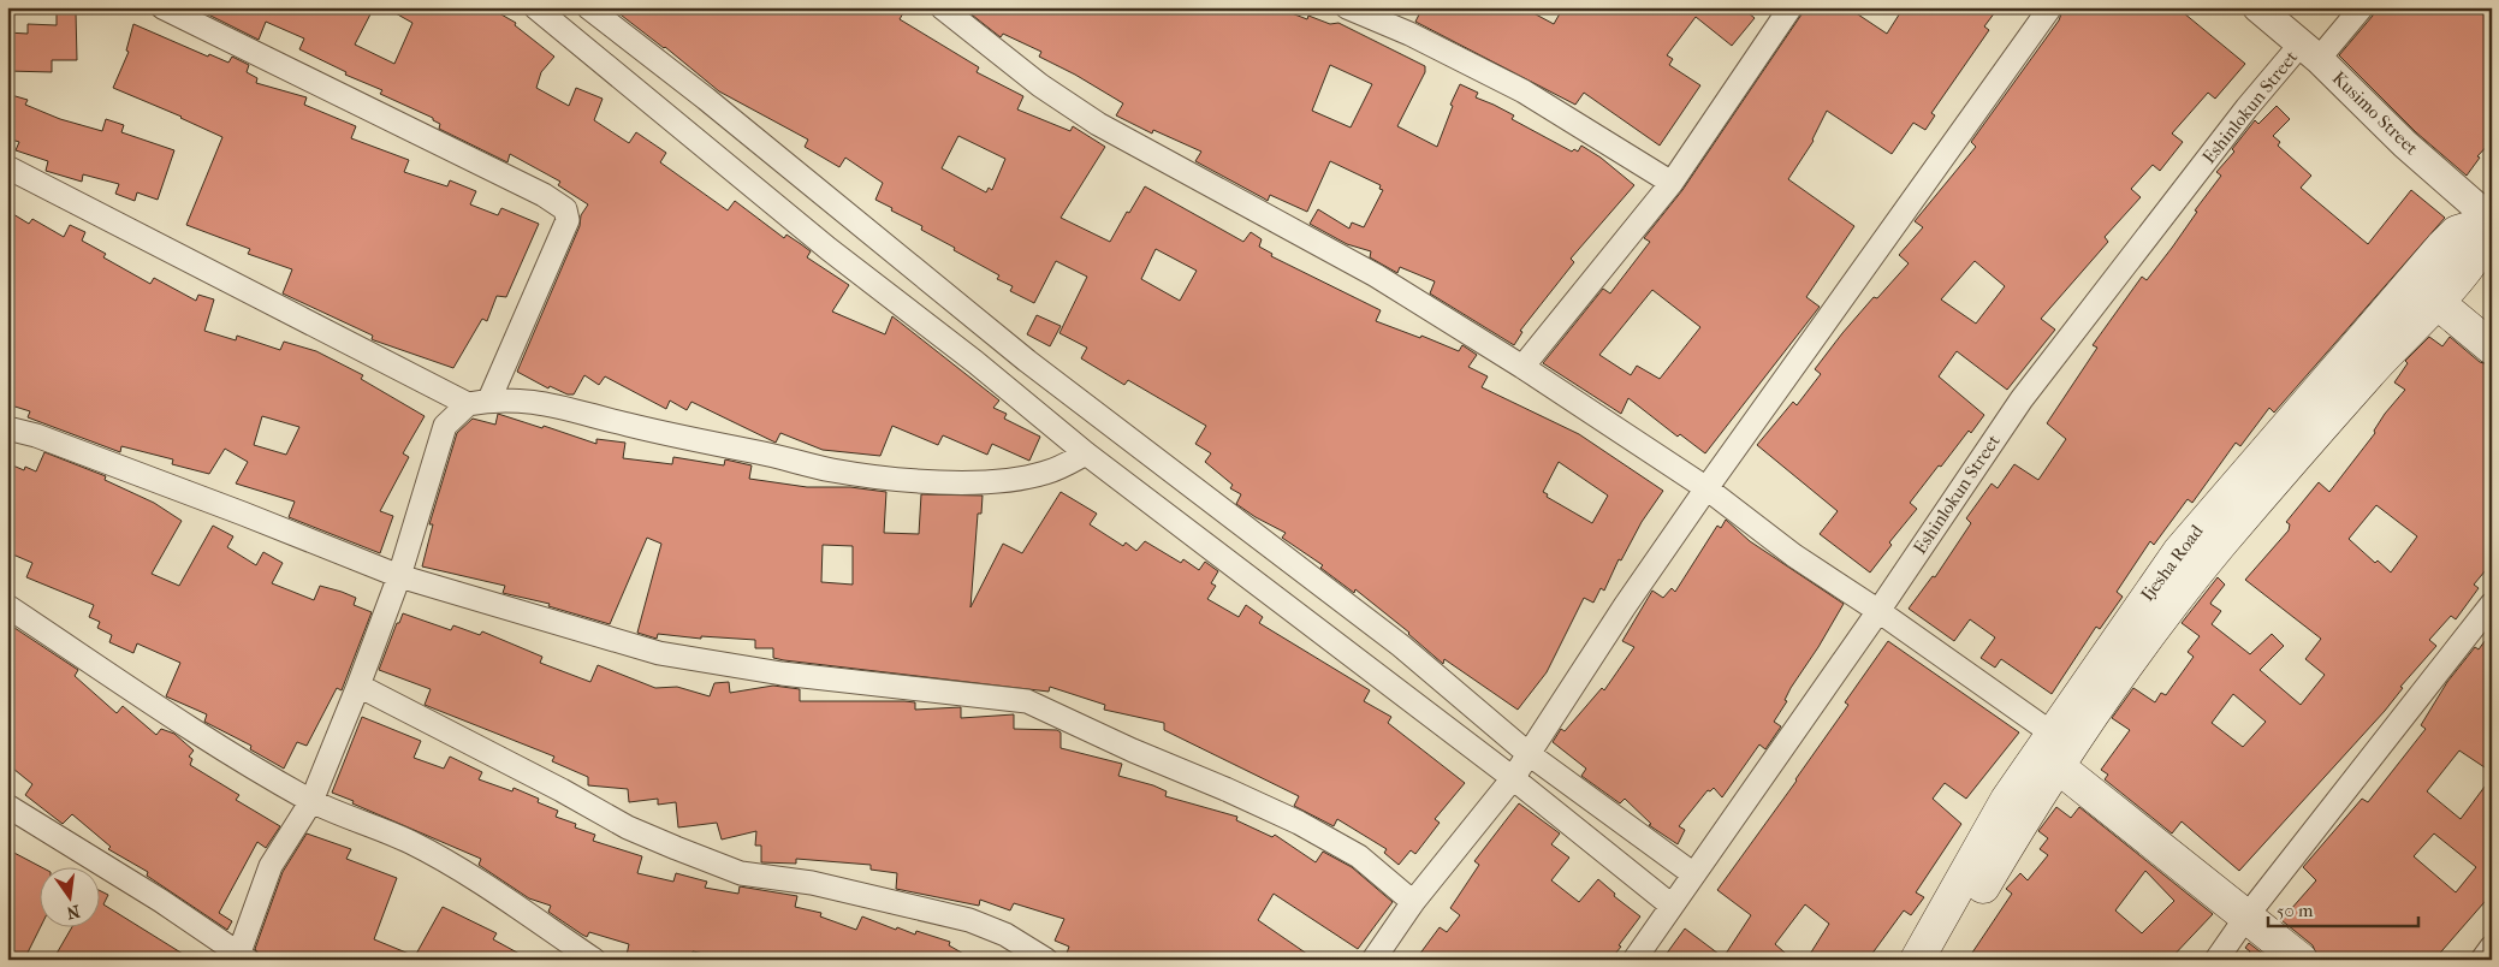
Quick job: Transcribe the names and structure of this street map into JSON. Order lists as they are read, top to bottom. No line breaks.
{"streets":{"main road":["Ijesha Road"],"street":["Eshinlokun Street","Kusimo Street"]},"crossings":[["Eshinlokun Street","Kusimo Street"],["Kusimo Street","Ijesha Road"]],"scale_bar":"50 m","north":"bottom"}
